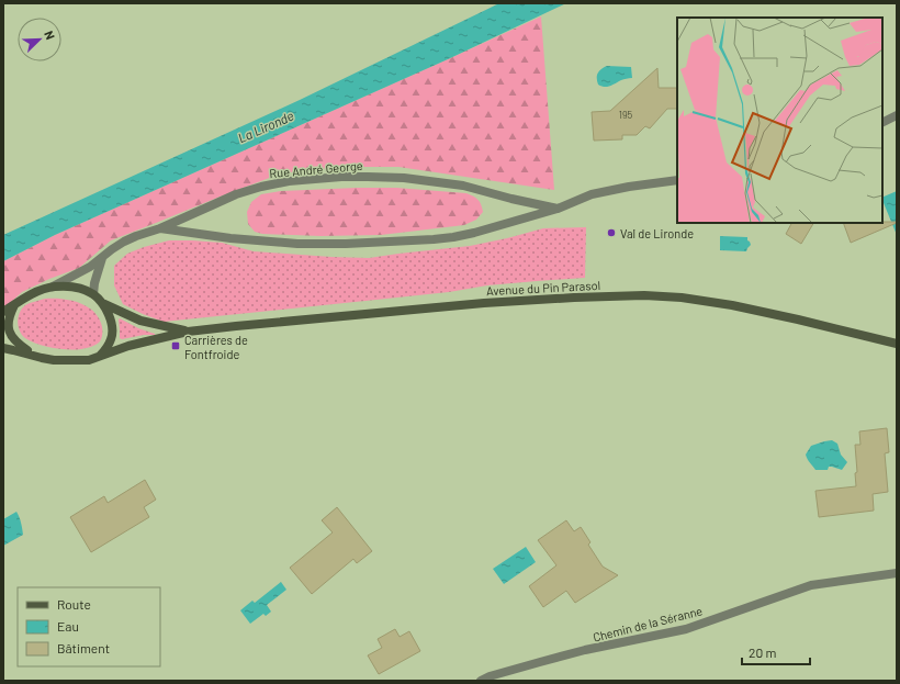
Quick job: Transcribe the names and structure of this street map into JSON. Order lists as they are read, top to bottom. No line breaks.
{"streets":{"street":["Rue André George","Avenue du Pin Parasol","Chemin de la Séranne"]},"crossings":[["Rue André George","Avenue du Pin Parasol"]],"water":["La Lironde"],"places":{"other":["Val de Lironde"],"transit":["Carrières de Fontfroide"]},"house_numbers":["195"],"legend":["Route","Eau","Bâtiment"],"scale_bar":"20 m","north":"top right"}
